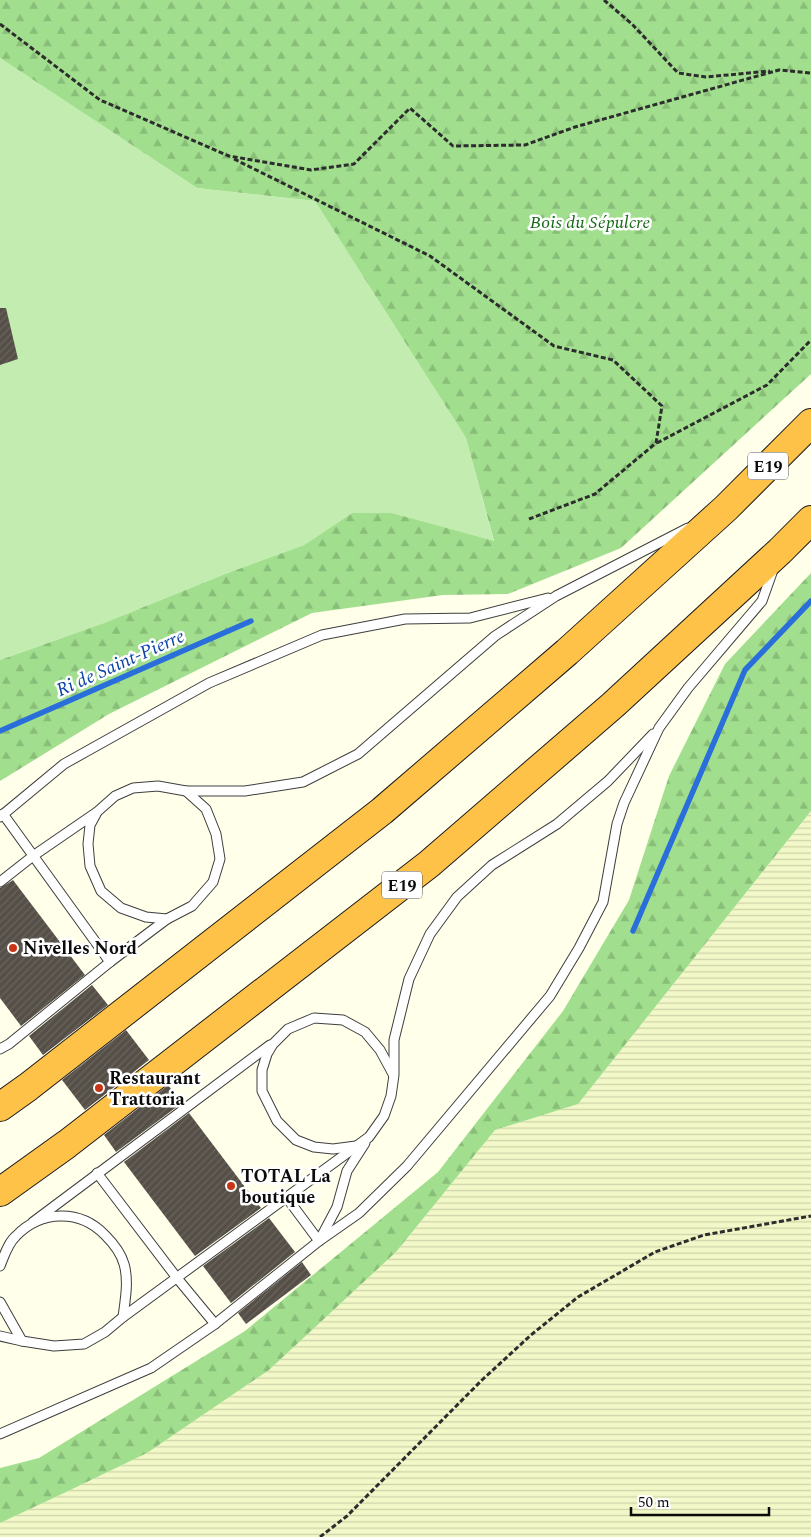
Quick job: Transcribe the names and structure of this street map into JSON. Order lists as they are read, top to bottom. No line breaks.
{"streets":{"highway":["E19"]},"water":["Ri de Saint-Pierre"],"parks":["Bois du Sépulcre"],"places":["Nivelles Nord","Restaurant Trattoria","TOTAL La boutique"],"scale_bar":"50 m"}
